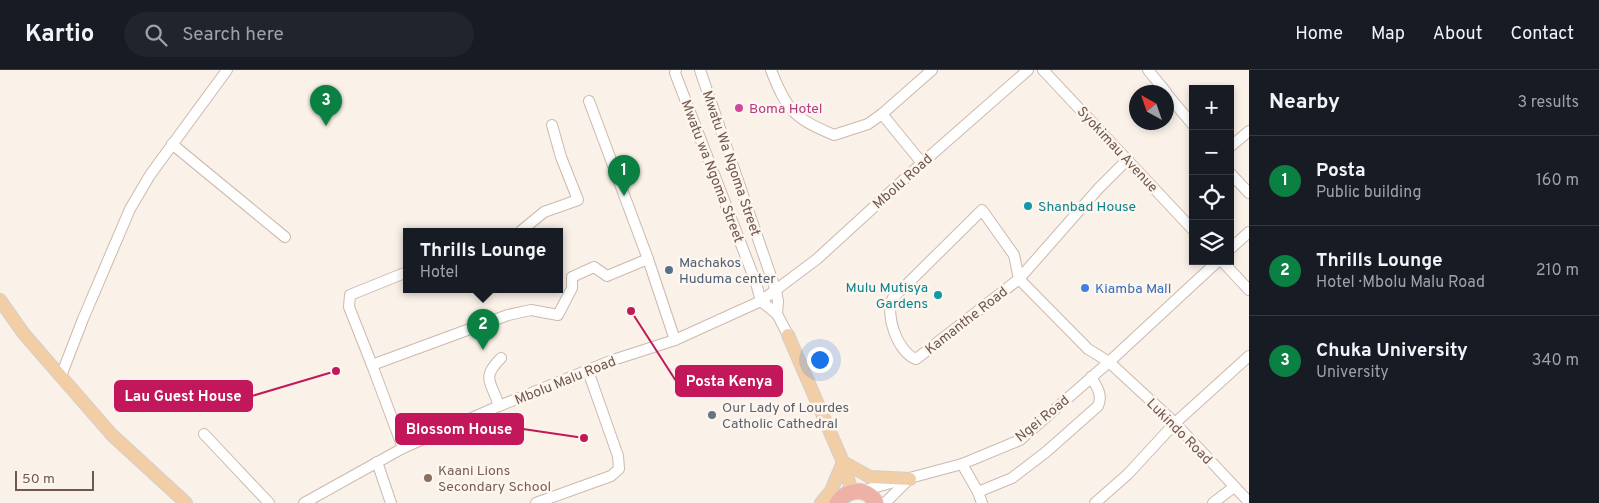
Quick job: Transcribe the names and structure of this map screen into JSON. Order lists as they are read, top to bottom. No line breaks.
{"streets":{"street":["Syokimau Avenue","Mwatu Wa Ngoma Street","Mwatu wa Ngoma Street","Mbolu Road","Kamanthe Road","Mbolu Malu Road","Ngei Road","Lukindo Road"]},"crossings":[["Syokimau Avenue","Kamanthe Road"],["Mwatu Wa Ngoma Street","Mbolu Road"],["Mwatu Wa Ngoma Street","Mbolu Malu Road"],["Mwatu wa Ngoma Street","Mbolu Malu Road"],["Mbolu Road","Mbolu Malu Road"],["Ngei Road","Lukindo Road"]],"places":["Boma Hotel","Shanbad House","Machakos Huduma center","Kiamba Mall","Mulu Mutisya Gardens","Posta Kenya","Lau Guest House","Our Lady of Lourdes Catholic Cathedral","Blossom House","Kaani Lions Secondary School"],"scale_bar":"50 m","north":"top left","page":{"header":"Kartio","search":"Search here","nav":["Home","Map","About","Contact"],"heading":["Nearby","3 results"],"map_buttons":["+","−"],"pins":["3","1","2"],"list":[{"mark":"1","name":"Posta","note":"Public building","value":"160 m"},{"mark":"2","name":"Thrills Lounge","note":"Hotel · Mbolu Malu Road","value":"210 m"},{"mark":"3","name":"Chuka University","note":"University","value":"340 m"}],"popup":["Thrills Lounge","Hotel"],"scale":"50 m"}}
